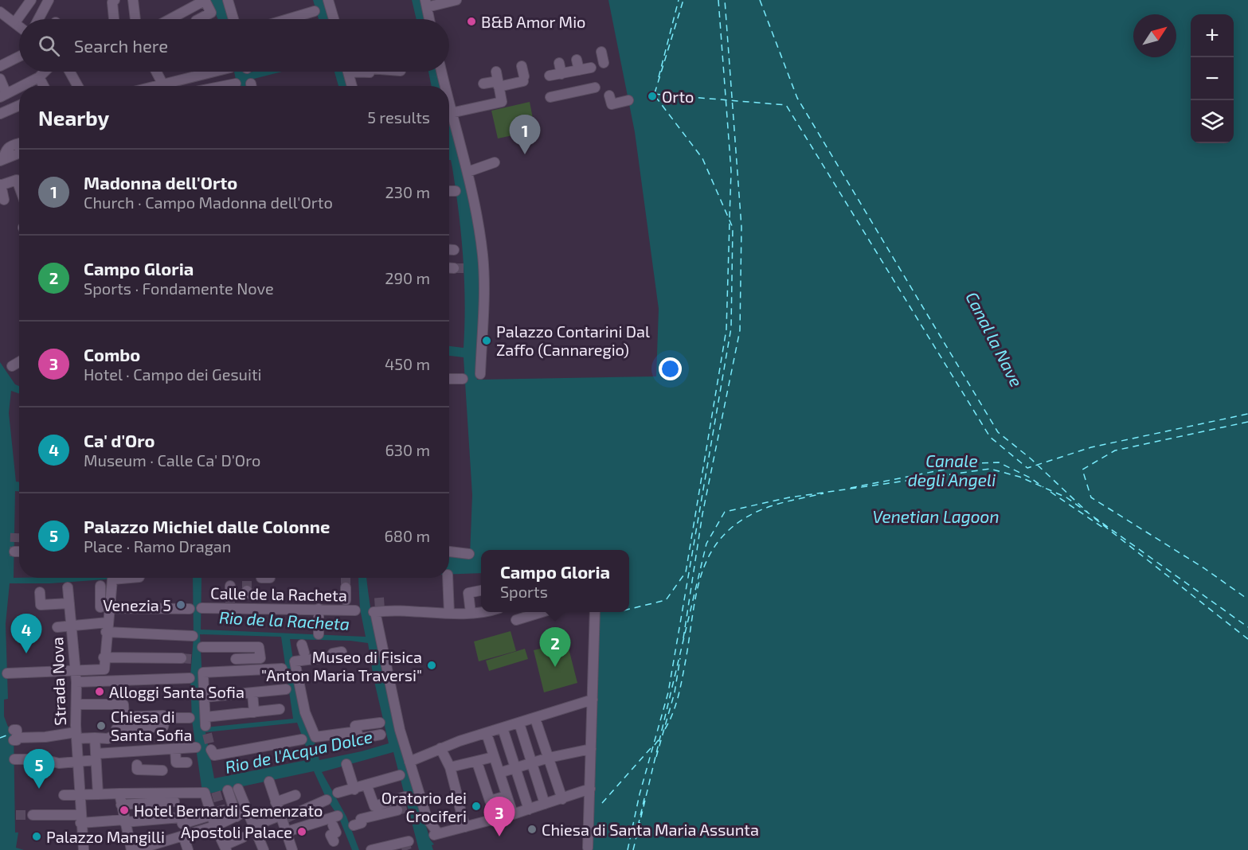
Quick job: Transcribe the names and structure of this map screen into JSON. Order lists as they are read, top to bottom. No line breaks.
{"streets":{"street":["Calle de la Racheta","Strada Nova"]},"water":["Canal la Nave","Canale degli Angeli","Venetian Lagoon","Rio de la Racheta","Rio de l'Acqua Dolce"],"places":["B&B Amor Mio","Orto","Palazzo Contarini Dal Zaffo (Cannaregio)","Venezia 5","Museo di Fisica \"Anton Maria Traversi\"","Alloggi Santa Sofia","Chiesa di Santa Sofia","Oratorio dei Crociferi","Hotel Bernardi Semenzato","Chiesa di Santa Maria Assunta","Apostoli Palace","Palazzo Mangilli"],"north":"top right","page":{"map_buttons":["+","−"],"search":"Search here","heading":["Nearby","5 results"],"pins":["1","4","2","5","3"],"list":[{"mark":"1","name":"Madonna dell'Orto","note":"Church · Campo Madonna dell'Orto","value":"230 m"},{"mark":"2","name":"Campo Gloria","note":"Sports · Fondamente Nove","value":"290 m"},{"mark":"3","name":"Combo","note":"Hotel · Campo dei Gesuiti","value":"450 m"},{"mark":"4","name":"Ca' d'Oro","note":"Museum · Calle Ca' D'Oro","value":"630 m"},{"mark":"5","name":"Palazzo Michiel dalle Colonne","note":"Place · Ramo Dragan","value":"680 m"}],"popup":["Campo Gloria","Sports"]}}
